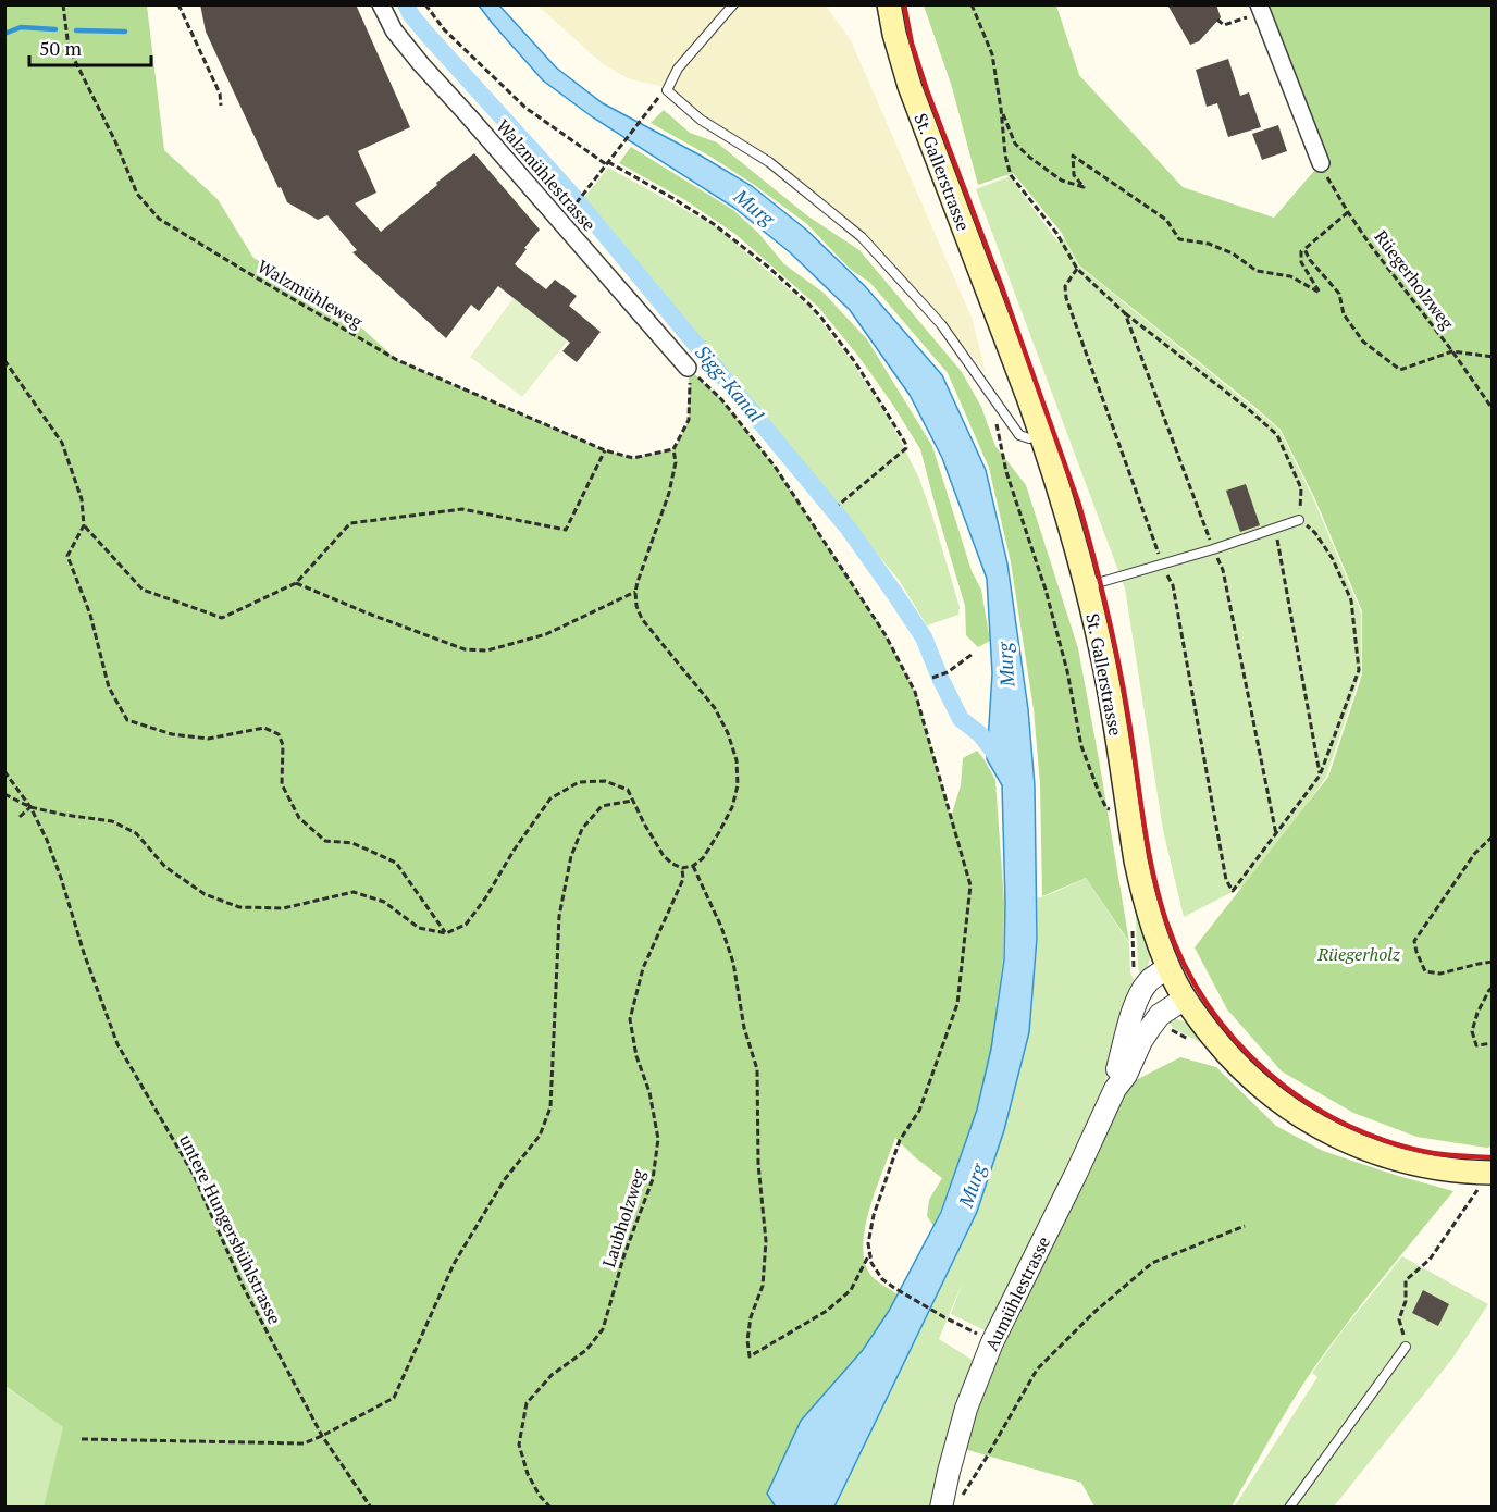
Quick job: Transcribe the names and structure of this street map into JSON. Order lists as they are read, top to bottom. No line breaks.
{"streets":{"main road":["St. Gallerstrasse"],"street":["Walzmühlestrasse","Aumühlestrasse"],"path":["Rüegerholzweg","Walzmühleweg","Laubholzweg","untere Hungersbühlstrasse"]},"crossings":[["St. Gallerstrasse","Aumühlestrasse"]],"water":["Murg","Sigg-Kanal"],"parks":["Rüegerholz"],"scale_bar":"50 m"}
